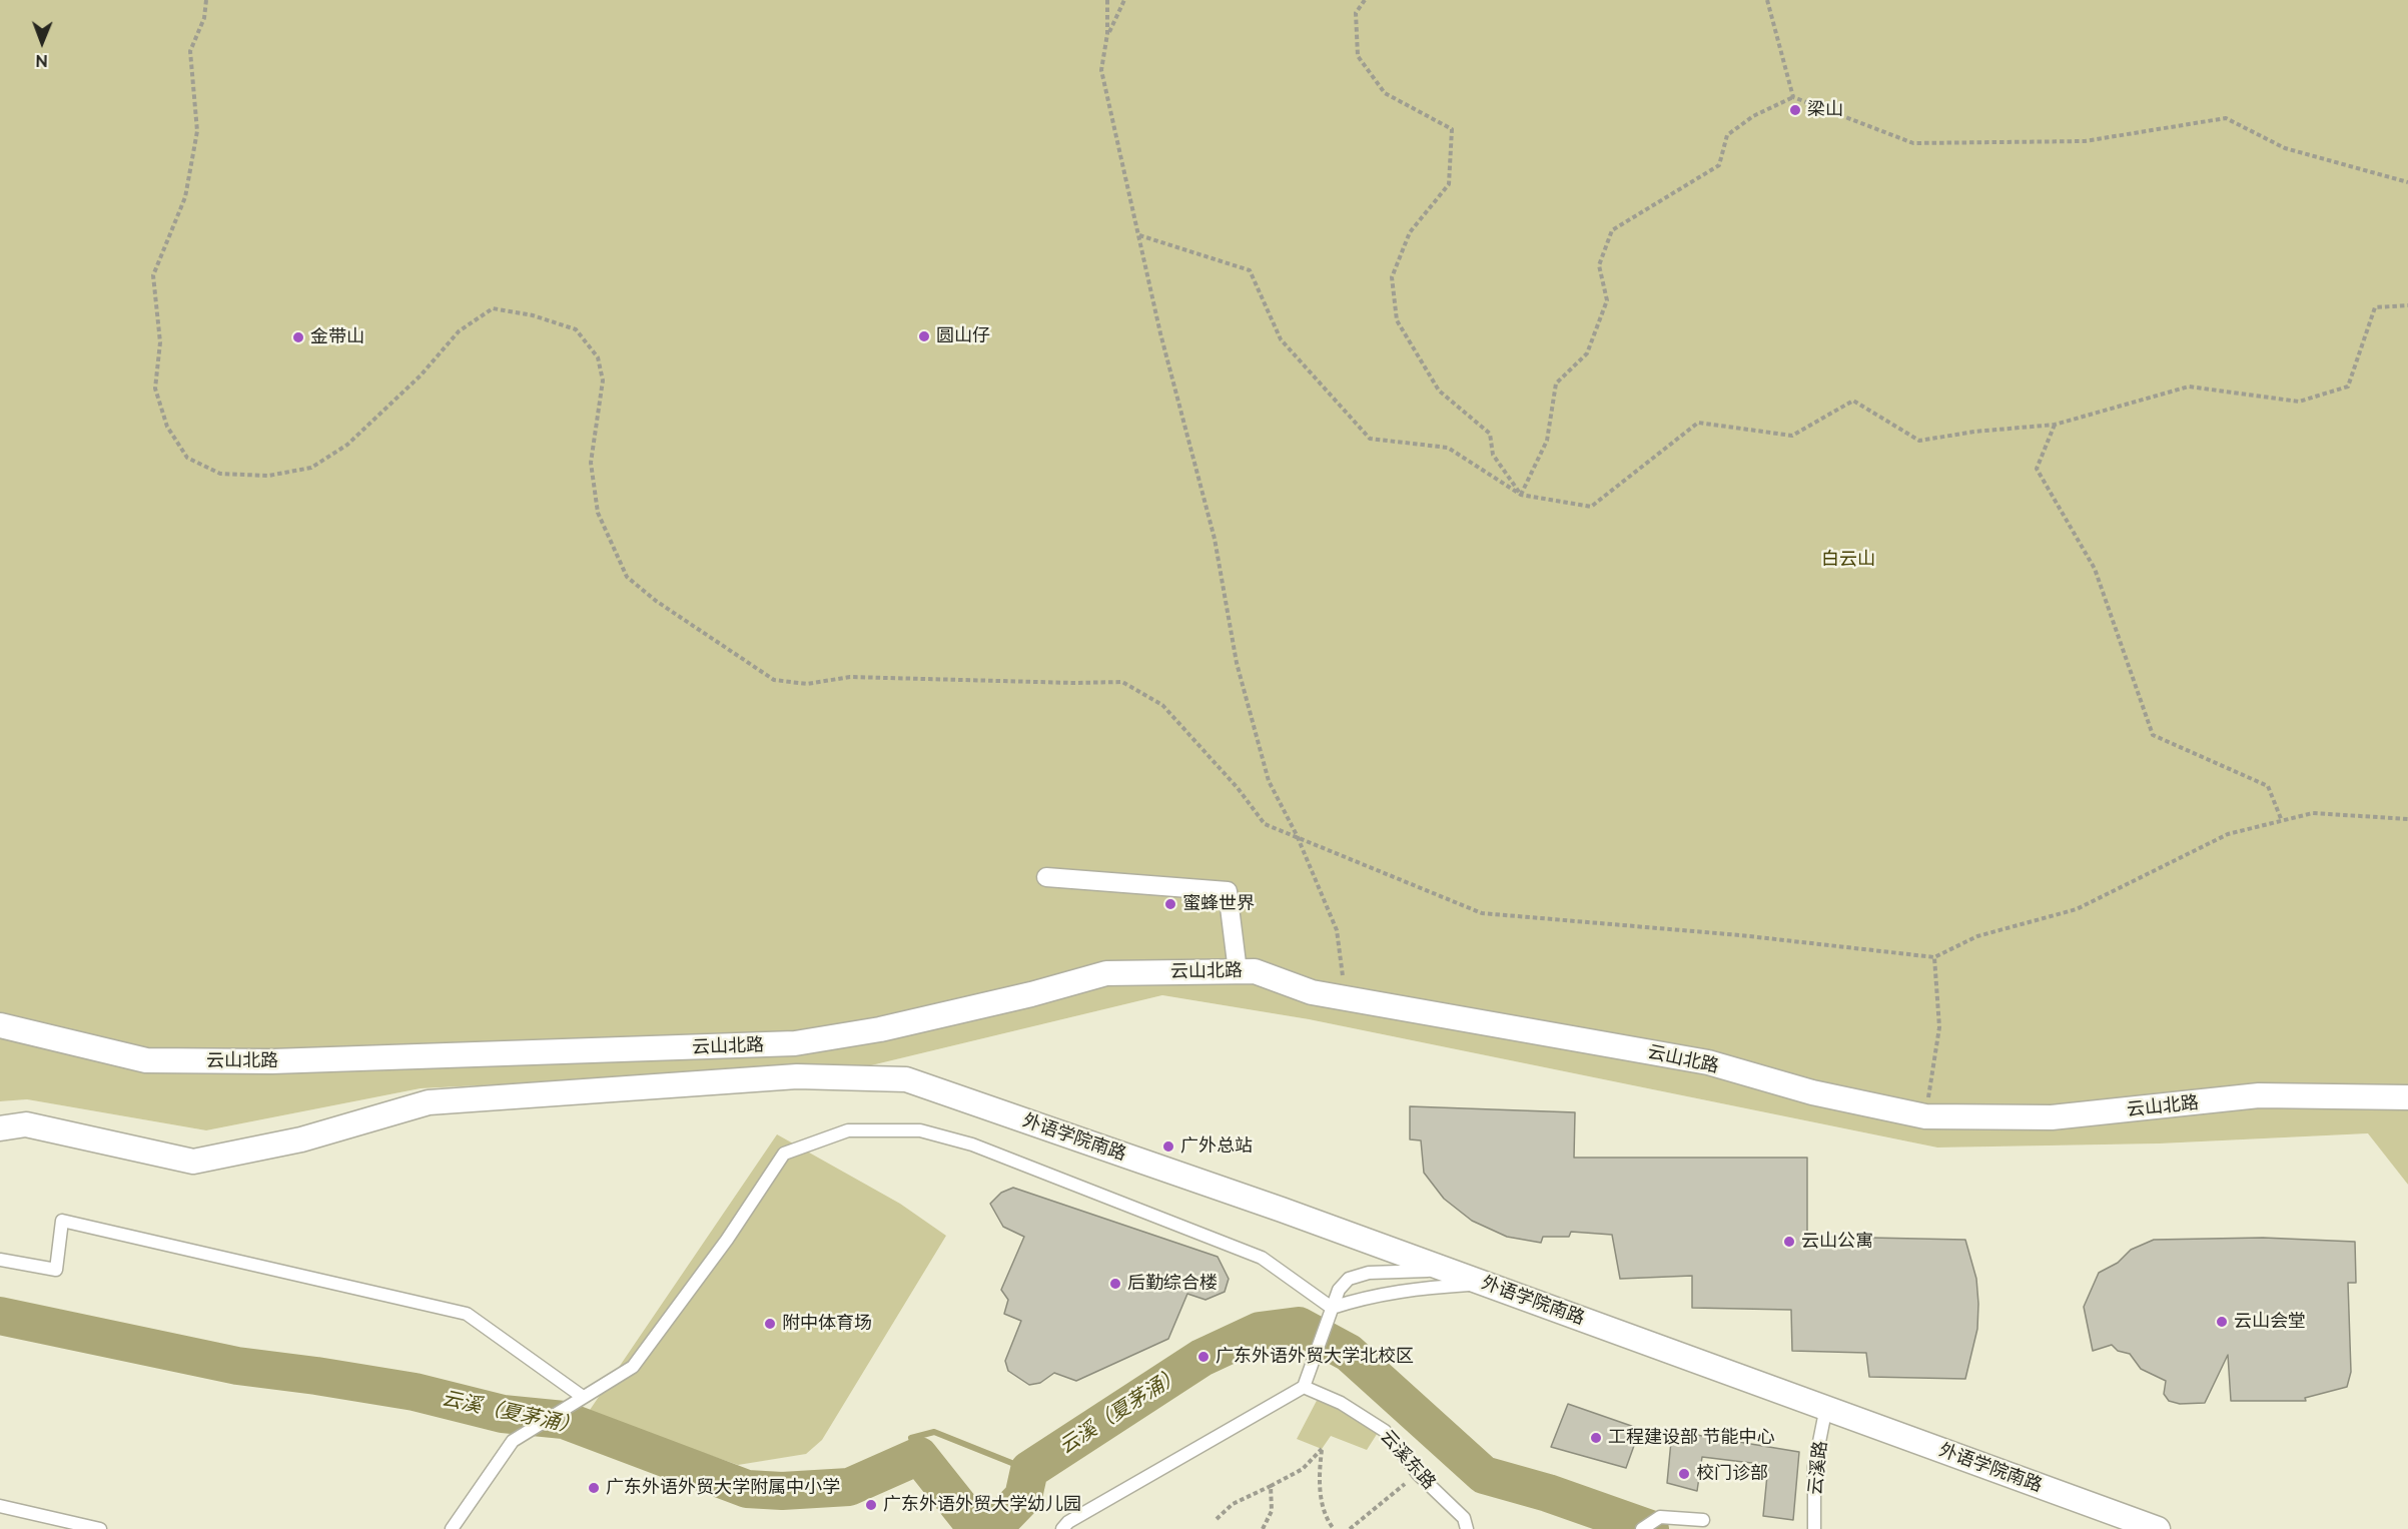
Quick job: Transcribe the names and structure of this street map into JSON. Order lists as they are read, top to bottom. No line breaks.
{"streets":{"street":["云山北路","外语学院南路"],"lane":["云溪东路","云溪路"]},"crossings":[["外语学院南路","云溪路"]],"water":["云溪（夏茅涌）"],"parks":["白云山"],"places":["梁山","圆山仔","金带山","蜜蜂世界","广外总站","云山公寓","后勤综合楼","云山会堂","附中体育场","广东外语外贸大学北校区","工程建设部 节能中心","校门诊部","广东外语外贸大学附属中小学","广东外语外贸大学幼儿园"],"north":"bottom"}
